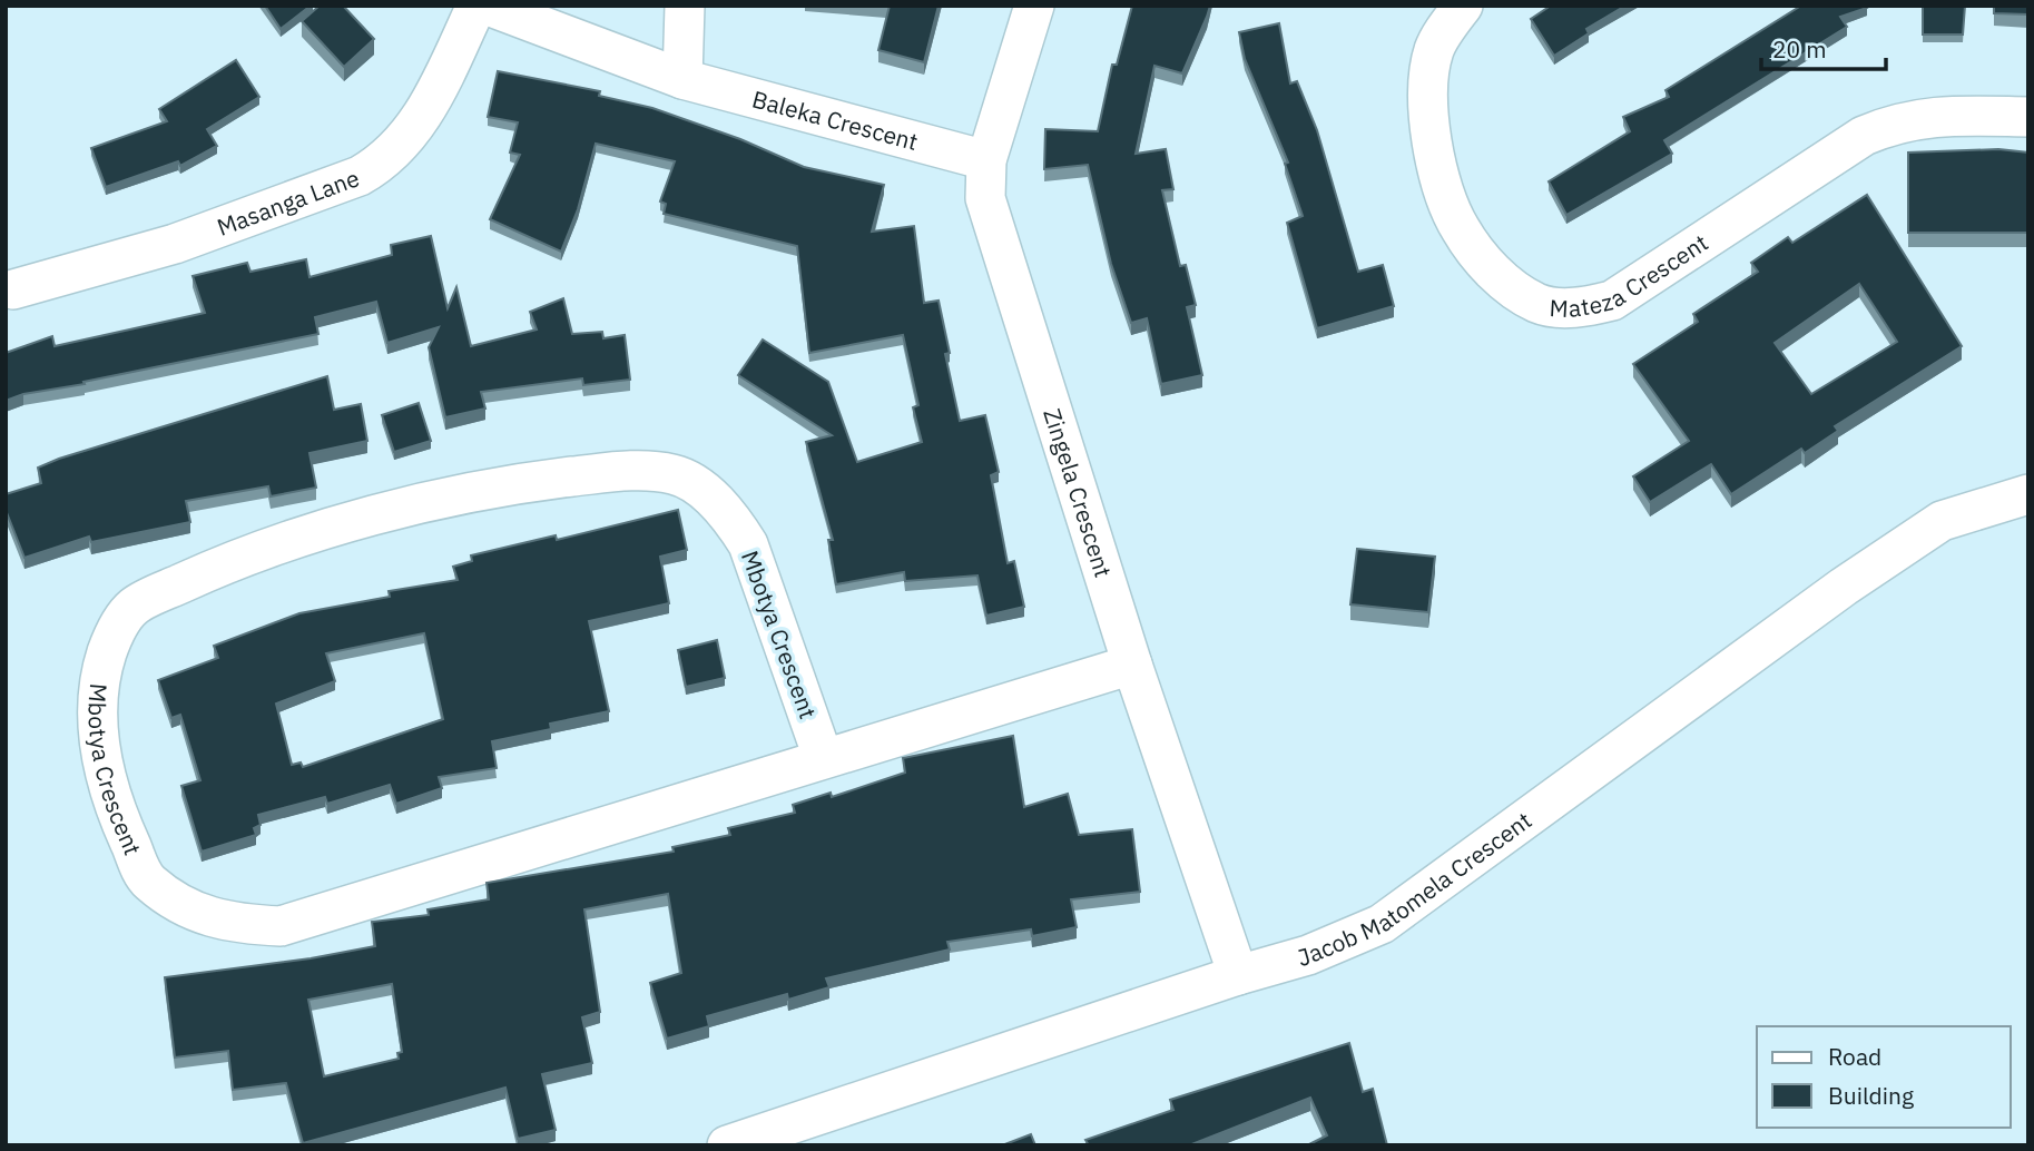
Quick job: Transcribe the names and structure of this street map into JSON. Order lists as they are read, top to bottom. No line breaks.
{"streets":{"street":["Baleka Crescent","Masanga Lane","Mateza Crescent","Zingela Crescent","Mbotya Crescent","Jacob Matomela Crescent"]},"crossings":[["Baleka Crescent","Zingela Crescent"],["Zingela Crescent","Mbotya Crescent"],["Zingela Crescent","Jacob Matomela Crescent"]],"legend":["Road","Building"],"scale_bar":"20 m"}
